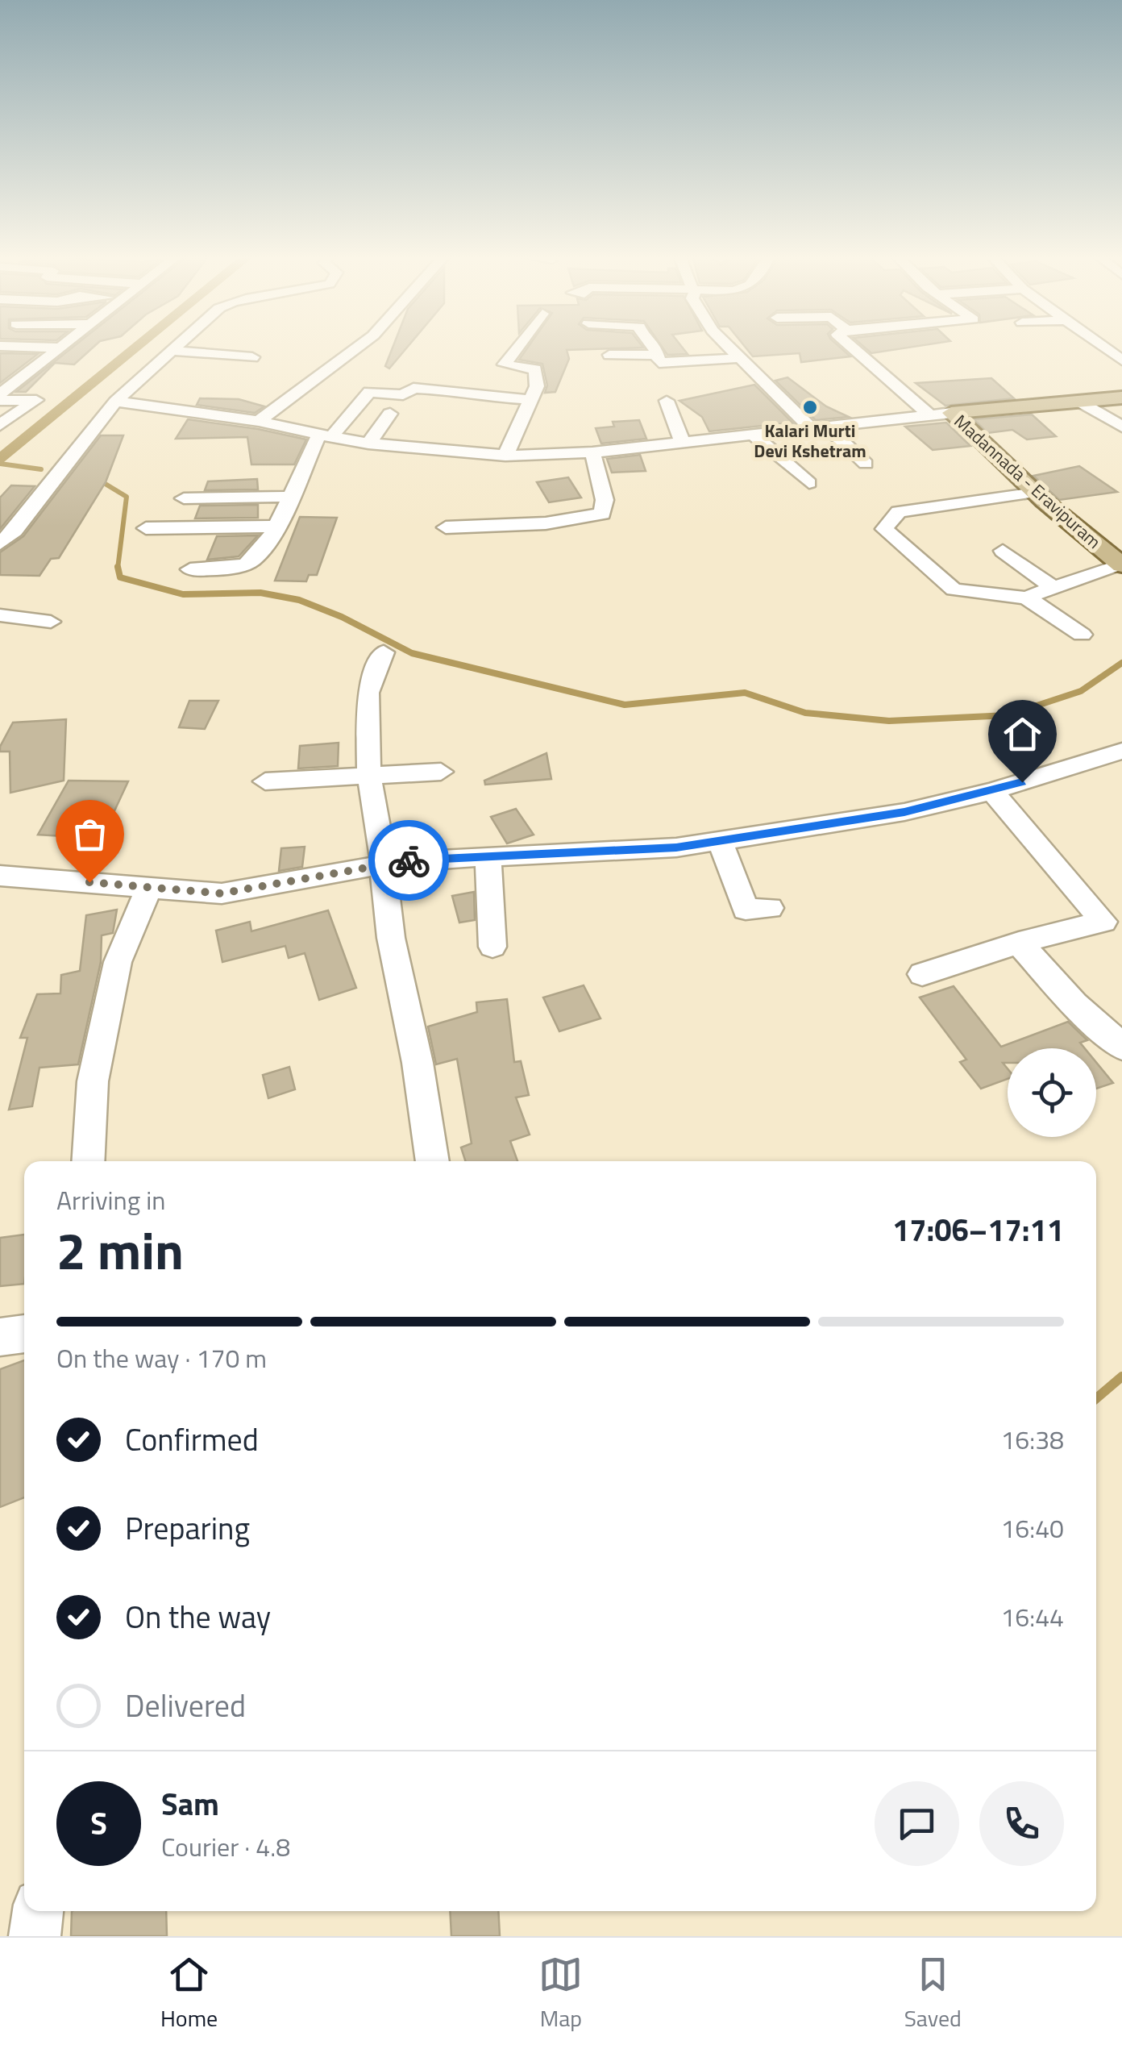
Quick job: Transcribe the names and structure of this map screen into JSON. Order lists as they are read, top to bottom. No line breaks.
{"streets":{"main road":["Madannada - Eravipuram"]},"places":["Kalari Murti Devi Kshetram"],"page":{"heading":["2 min","Arriving in","17:06–17:11"],"panel":["Sam","Courier · 4.8"],"bar":"On the way · 170 m","list":[["Confirmed","16:38"],["Preparing","16:40"],["On the way","16:44"],"Delivered"],"round":"S","tabs":["Home","Map","Saved"]}}
